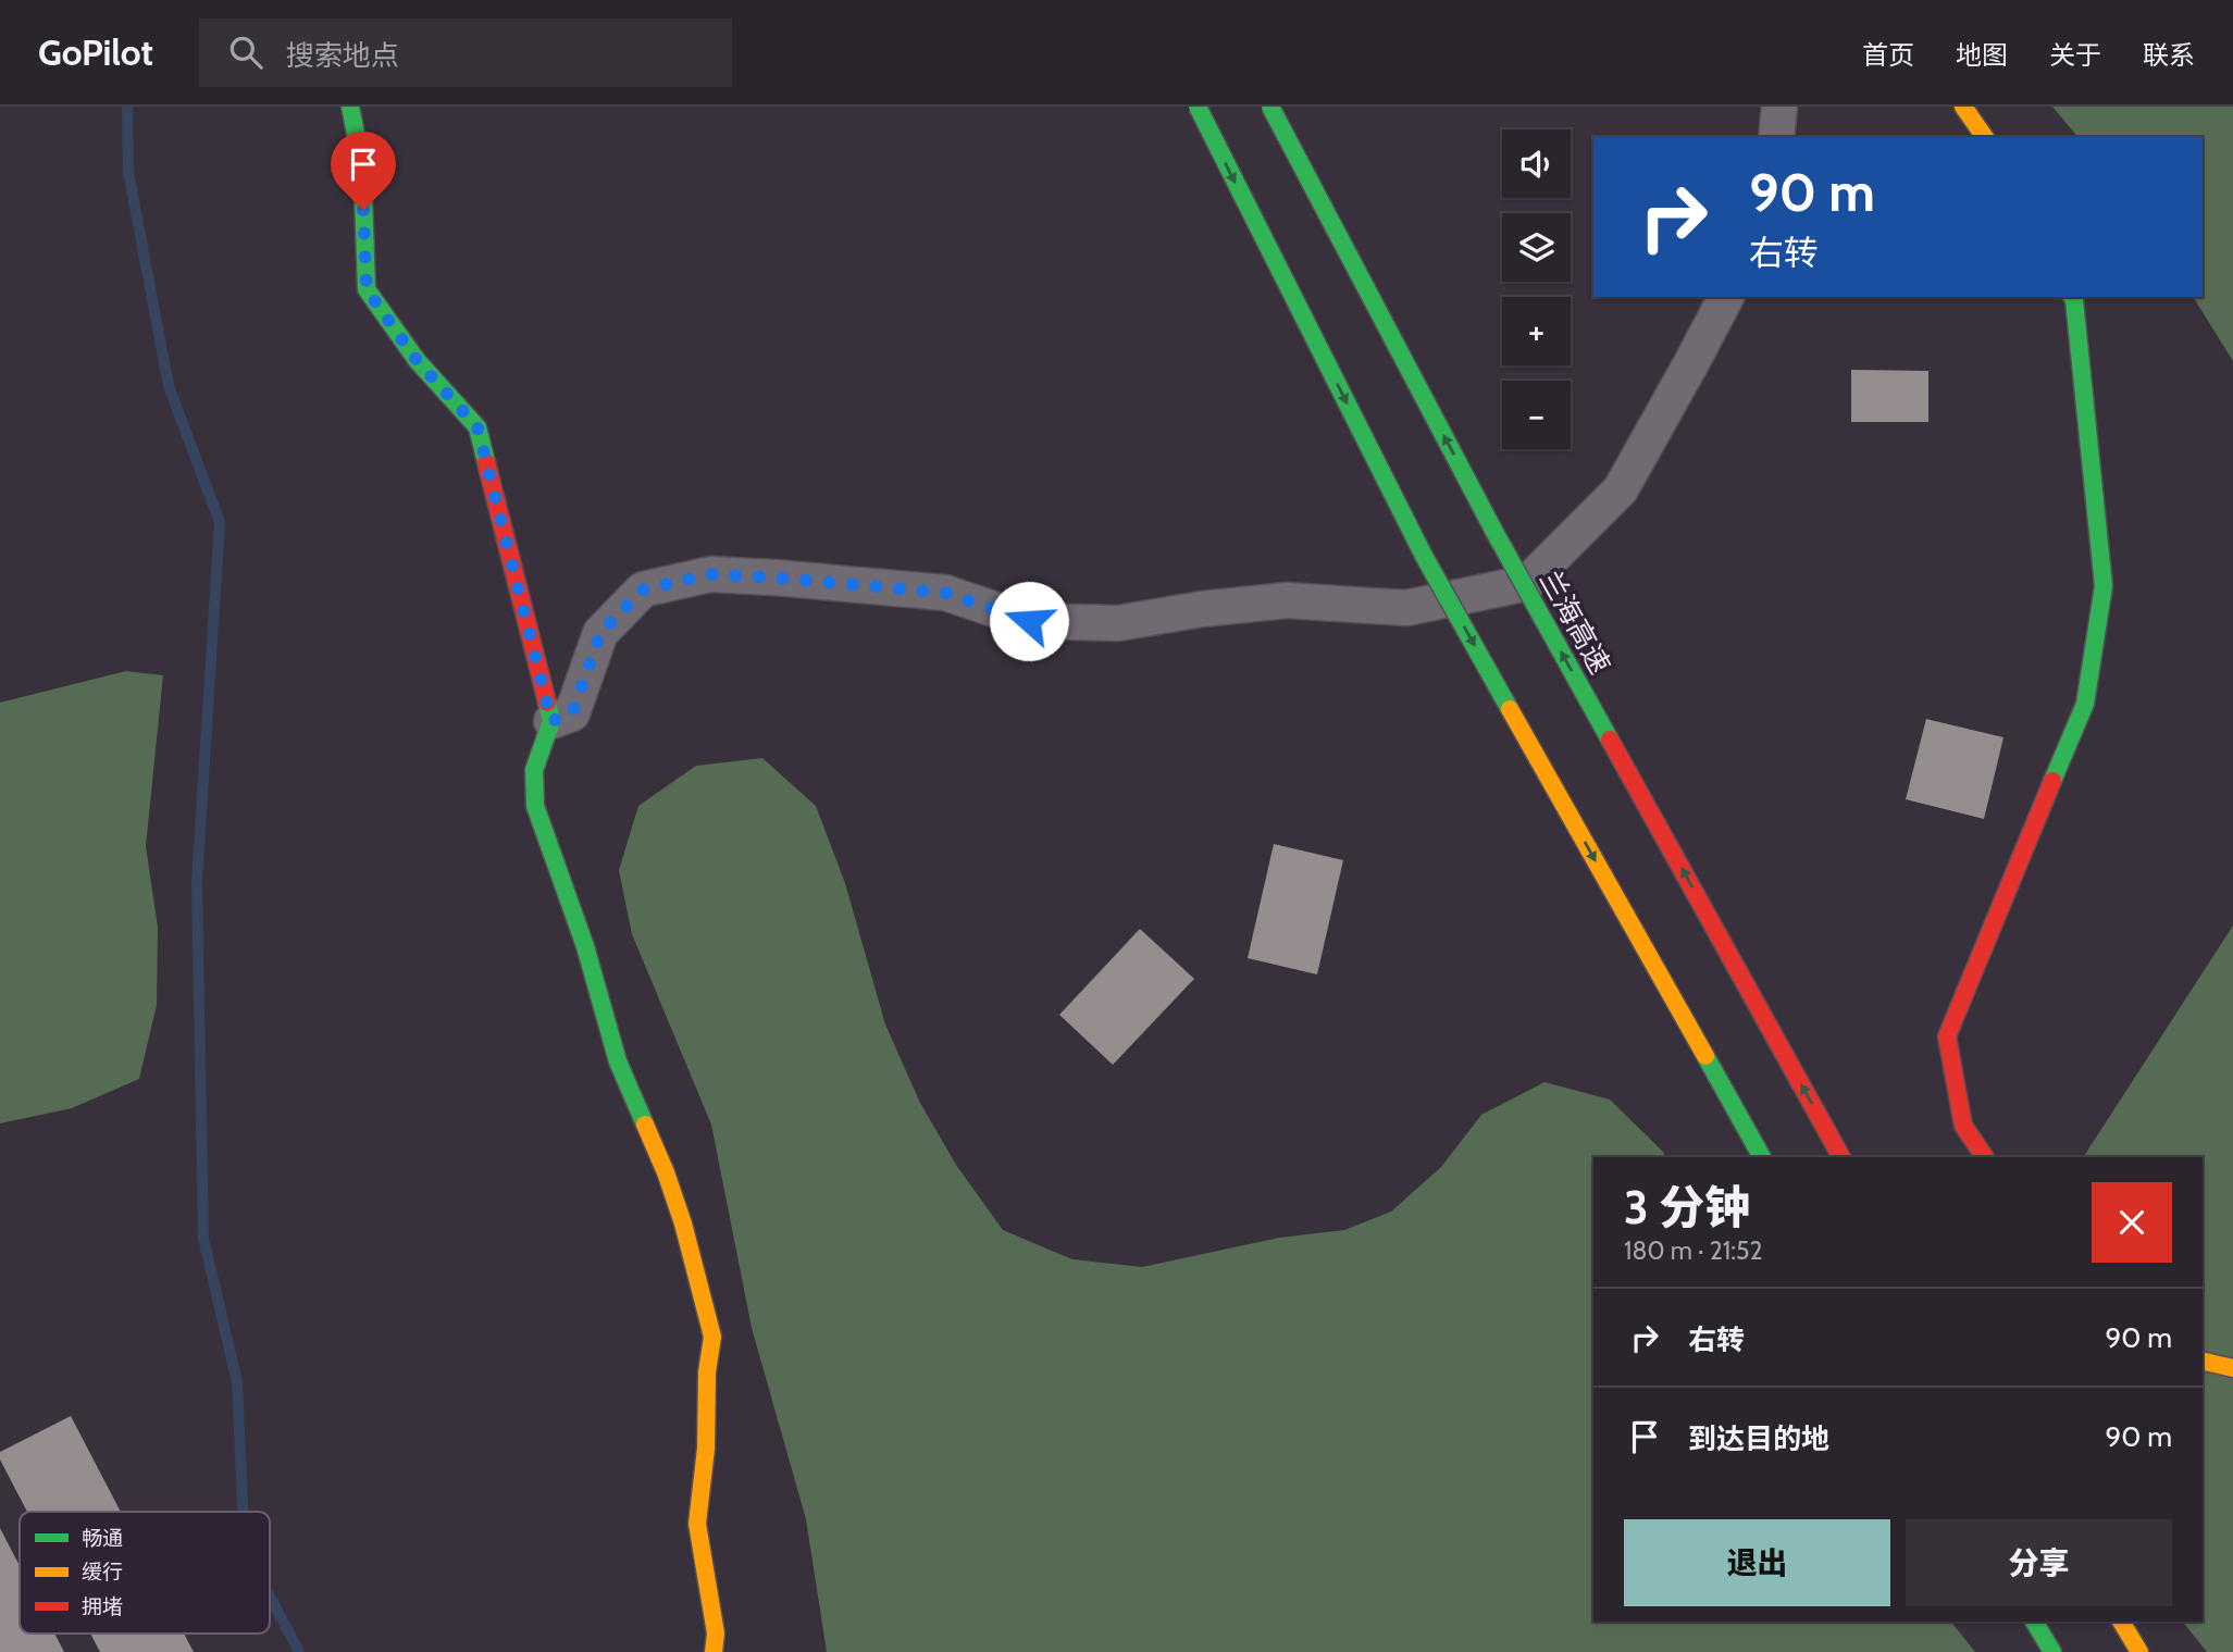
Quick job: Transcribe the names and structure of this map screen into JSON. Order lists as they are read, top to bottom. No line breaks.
{"streets":{"main road":["兰海高速"]},"legend":["畅通","缓行","拥堵"],"page":{"header":"GoPilot","search":"搜索地点","nav":["首页","地图","关于","联系"],"map_buttons":["+","−"],"turn":["90 m","右转"],"heading":["3 分钟","180 m · 21:52"],"list":[{"name":"右转","value":"90 m"},{"name":"到达目的地","value":"90 m"}],"buttons":["退出","分享"]}}
